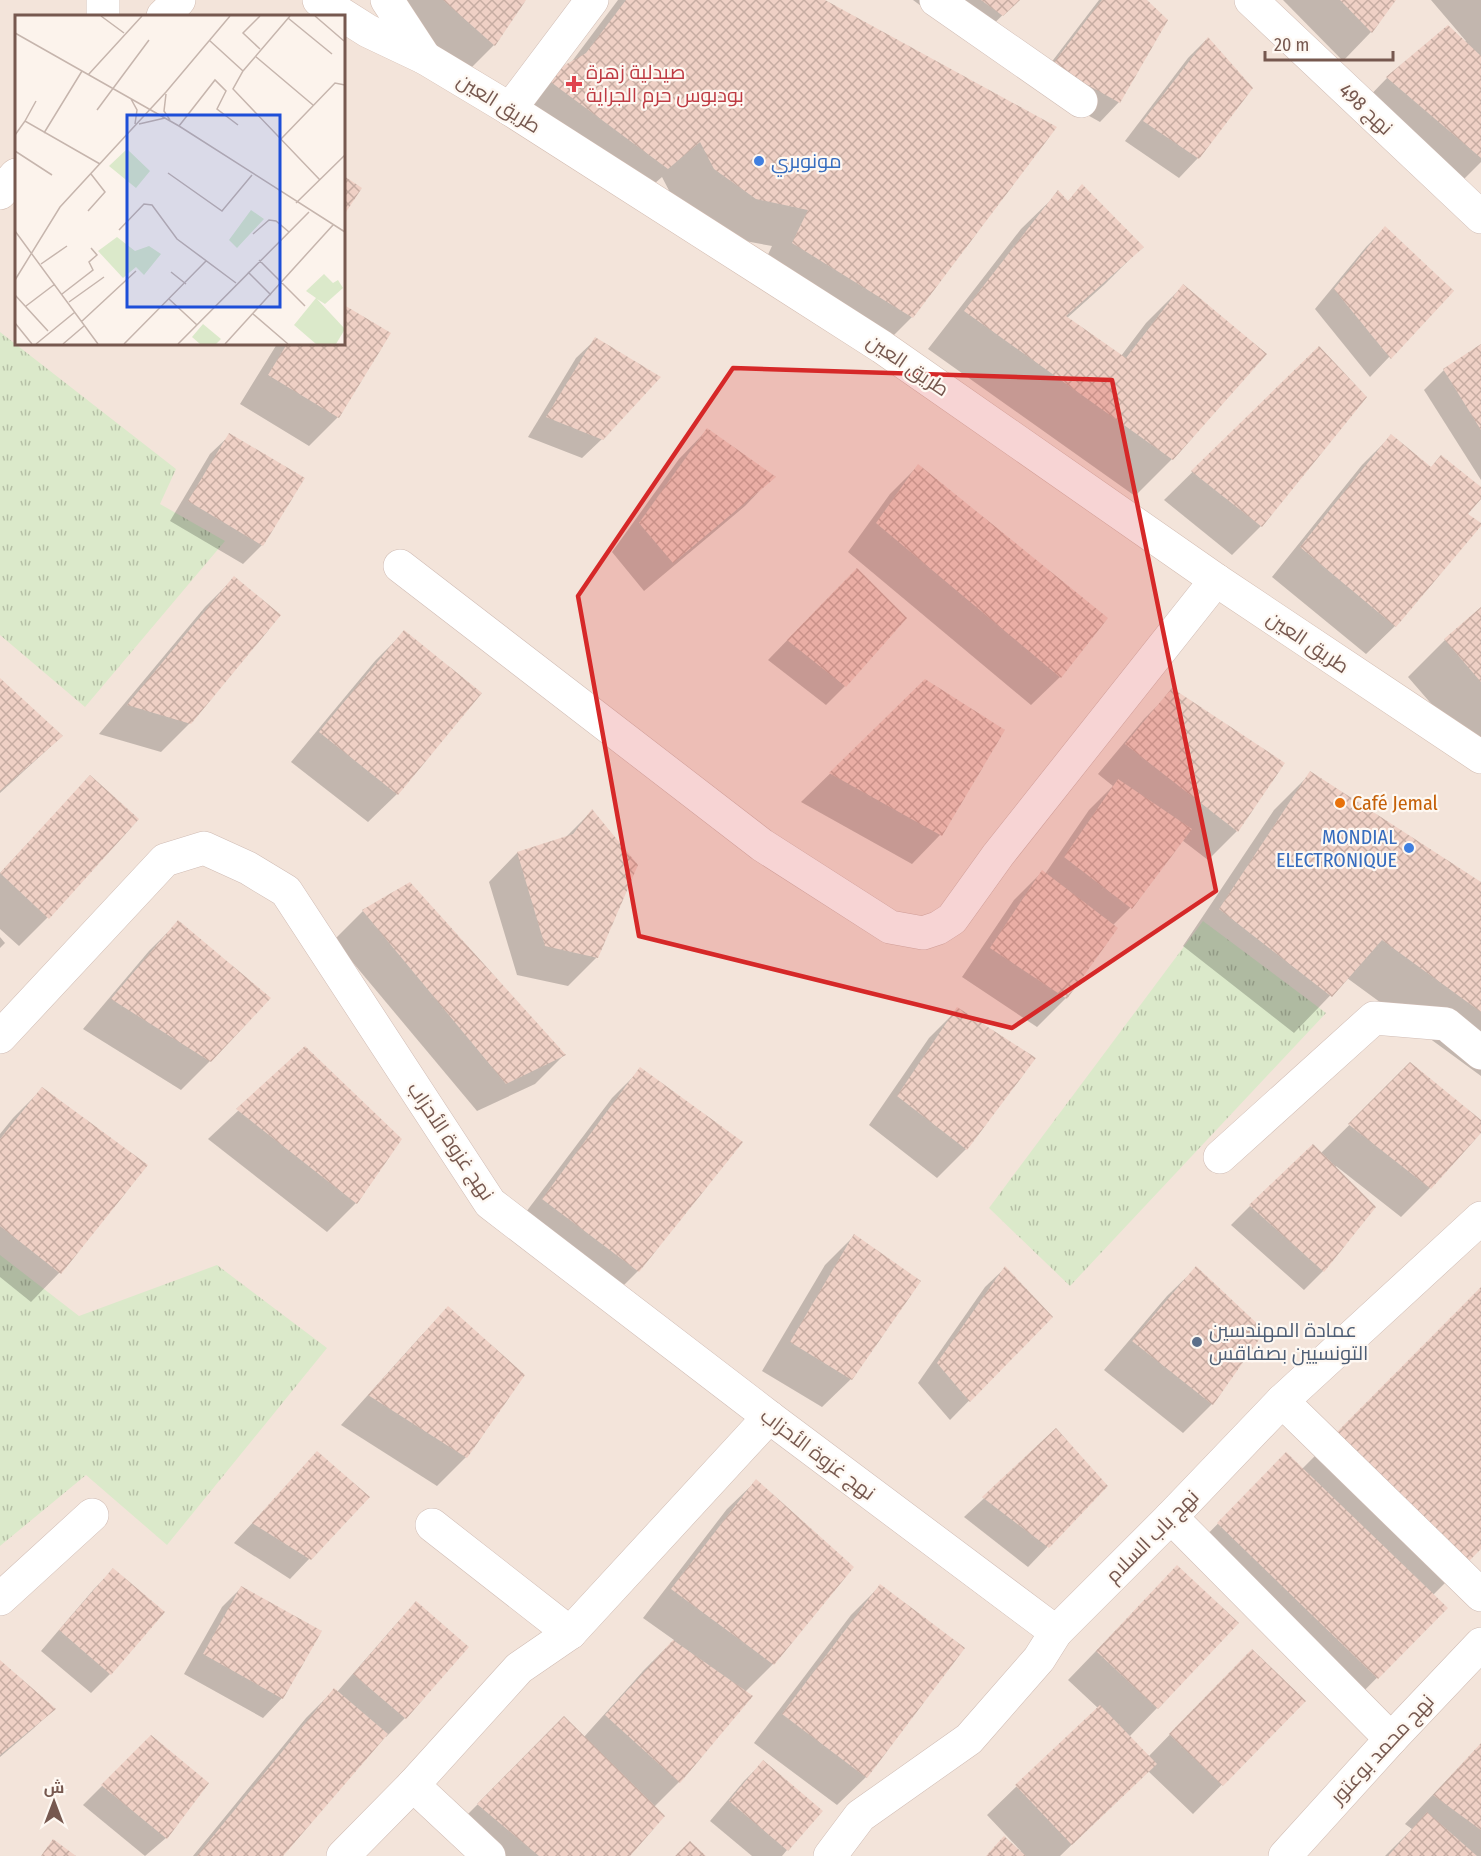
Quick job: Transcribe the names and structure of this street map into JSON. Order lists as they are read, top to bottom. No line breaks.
{"streets":{"street":["طريق العين","نهج 498","نهج غزوة الأحزاب","نهج باب السلام","نهج محمد بوعتور"]},"crossings":[["نهج غزوة الأحزاب","نهج باب السلام"]],"places":{"health":["صيدلية زهرة بودبوس حرم الجراية"],"other":["مونوبري","Café Jemal","MONDIAL ELECTRONIQUE","عمادة المهندسين التونسيين بصفاقس"]},"scale_bar":"20 m","north":"top"}
